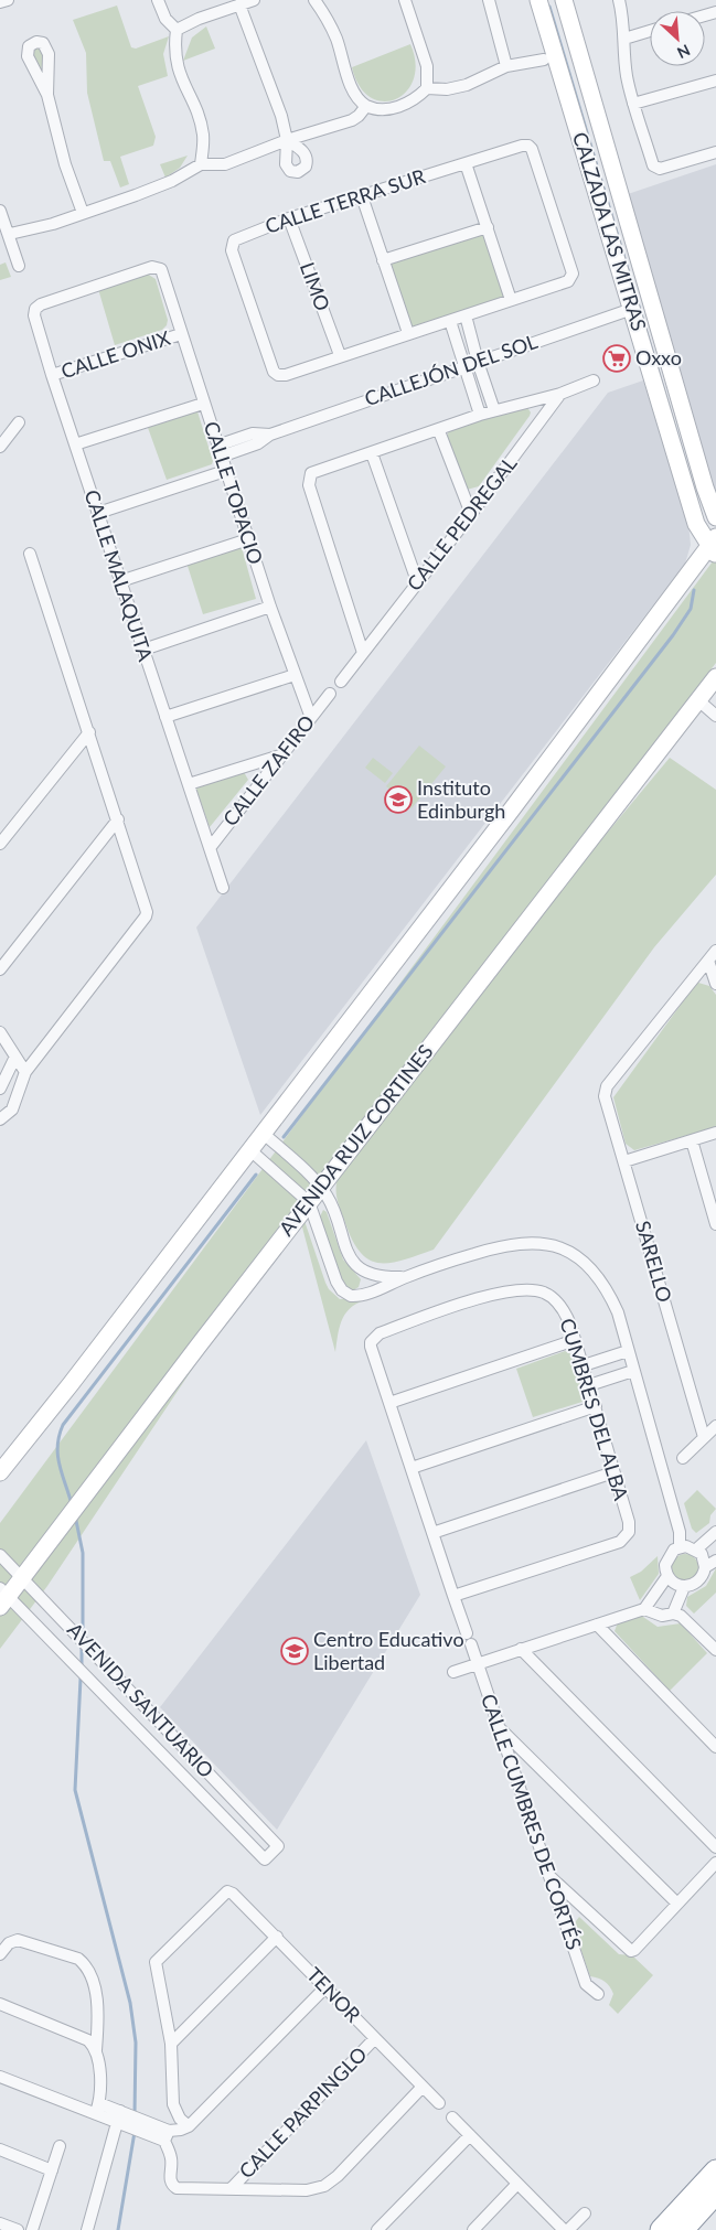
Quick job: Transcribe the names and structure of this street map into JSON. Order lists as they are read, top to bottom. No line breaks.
{"streets":{"main road":["CALZADA LAS MITRAS","AVENIDA RUIZ CORTINES"],"street":["CALLE TERRA SUR","LIMO","CALLE ONIX","CALLEJÓN DEL SOL","CALLE TOPACIO","CALLE PEDREGAL","CALLE MALAQUITA","CALLE ZAFIRO","SARELLO","CUMBRES DEL ALBA","AVENIDA SANTUARIO","CALLE CUMBRES DE CORTÉS","TENOR","CALLE PARPINGLO"]},"crossings":[["CALLE TERRA SUR","LIMO"],["CALZADA LAS MITRAS","CALLEJÓN DEL SOL"],["CALLE ONIX","CALLE TOPACIO"],["CALLE ONIX","CALLE MALAQUITA"],["CALLEJÓN DEL SOL","CALLE TOPACIO"],["CALLE TOPACIO","CALLE MALAQUITA"],["CALLE TOPACIO","CALLE ZAFIRO"],["CALLE MALAQUITA","CALLE ZAFIRO"],["AVENIDA RUIZ CORTINES","AVENIDA SANTUARIO"],["TENOR","CALLE PARPINGLO"]],"places":{"supermarket":["Oxxo"],"school or university":["Instituto Edinburgh","Centro Educativo Libertad"]},"north":"bottom right"}
